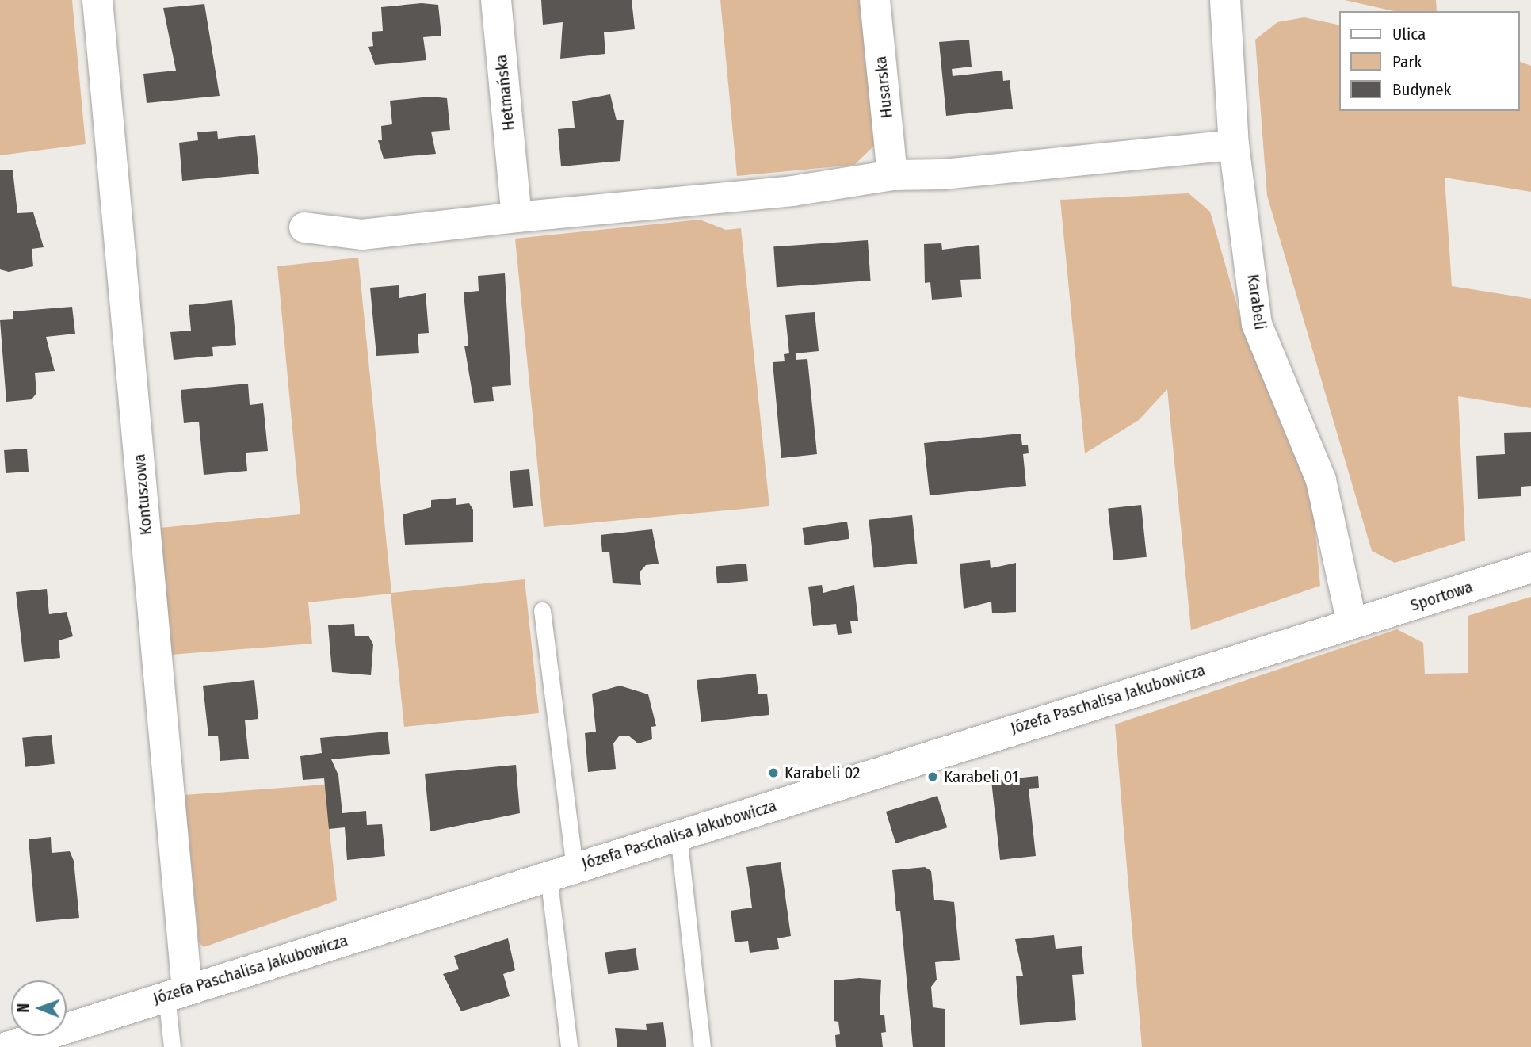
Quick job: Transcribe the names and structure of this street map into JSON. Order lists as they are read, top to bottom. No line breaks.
{"streets":{"street":["Husarska","Hetmańska","Karabeli","Kontuszowa","Sportowa","Józefa Paschalisa Jakubowicza"]},"crossings":[["Karabeli","Sportowa"],["Karabeli","Józefa Paschalisa Jakubowicza"],["Kontuszowa","Józefa Paschalisa Jakubowicza"],["Sportowa","Józefa Paschalisa Jakubowicza"]],"places":["Karabeli 02","Karabeli 01"],"legend":["Ulica","Park","Budynek"],"north":"left"}
